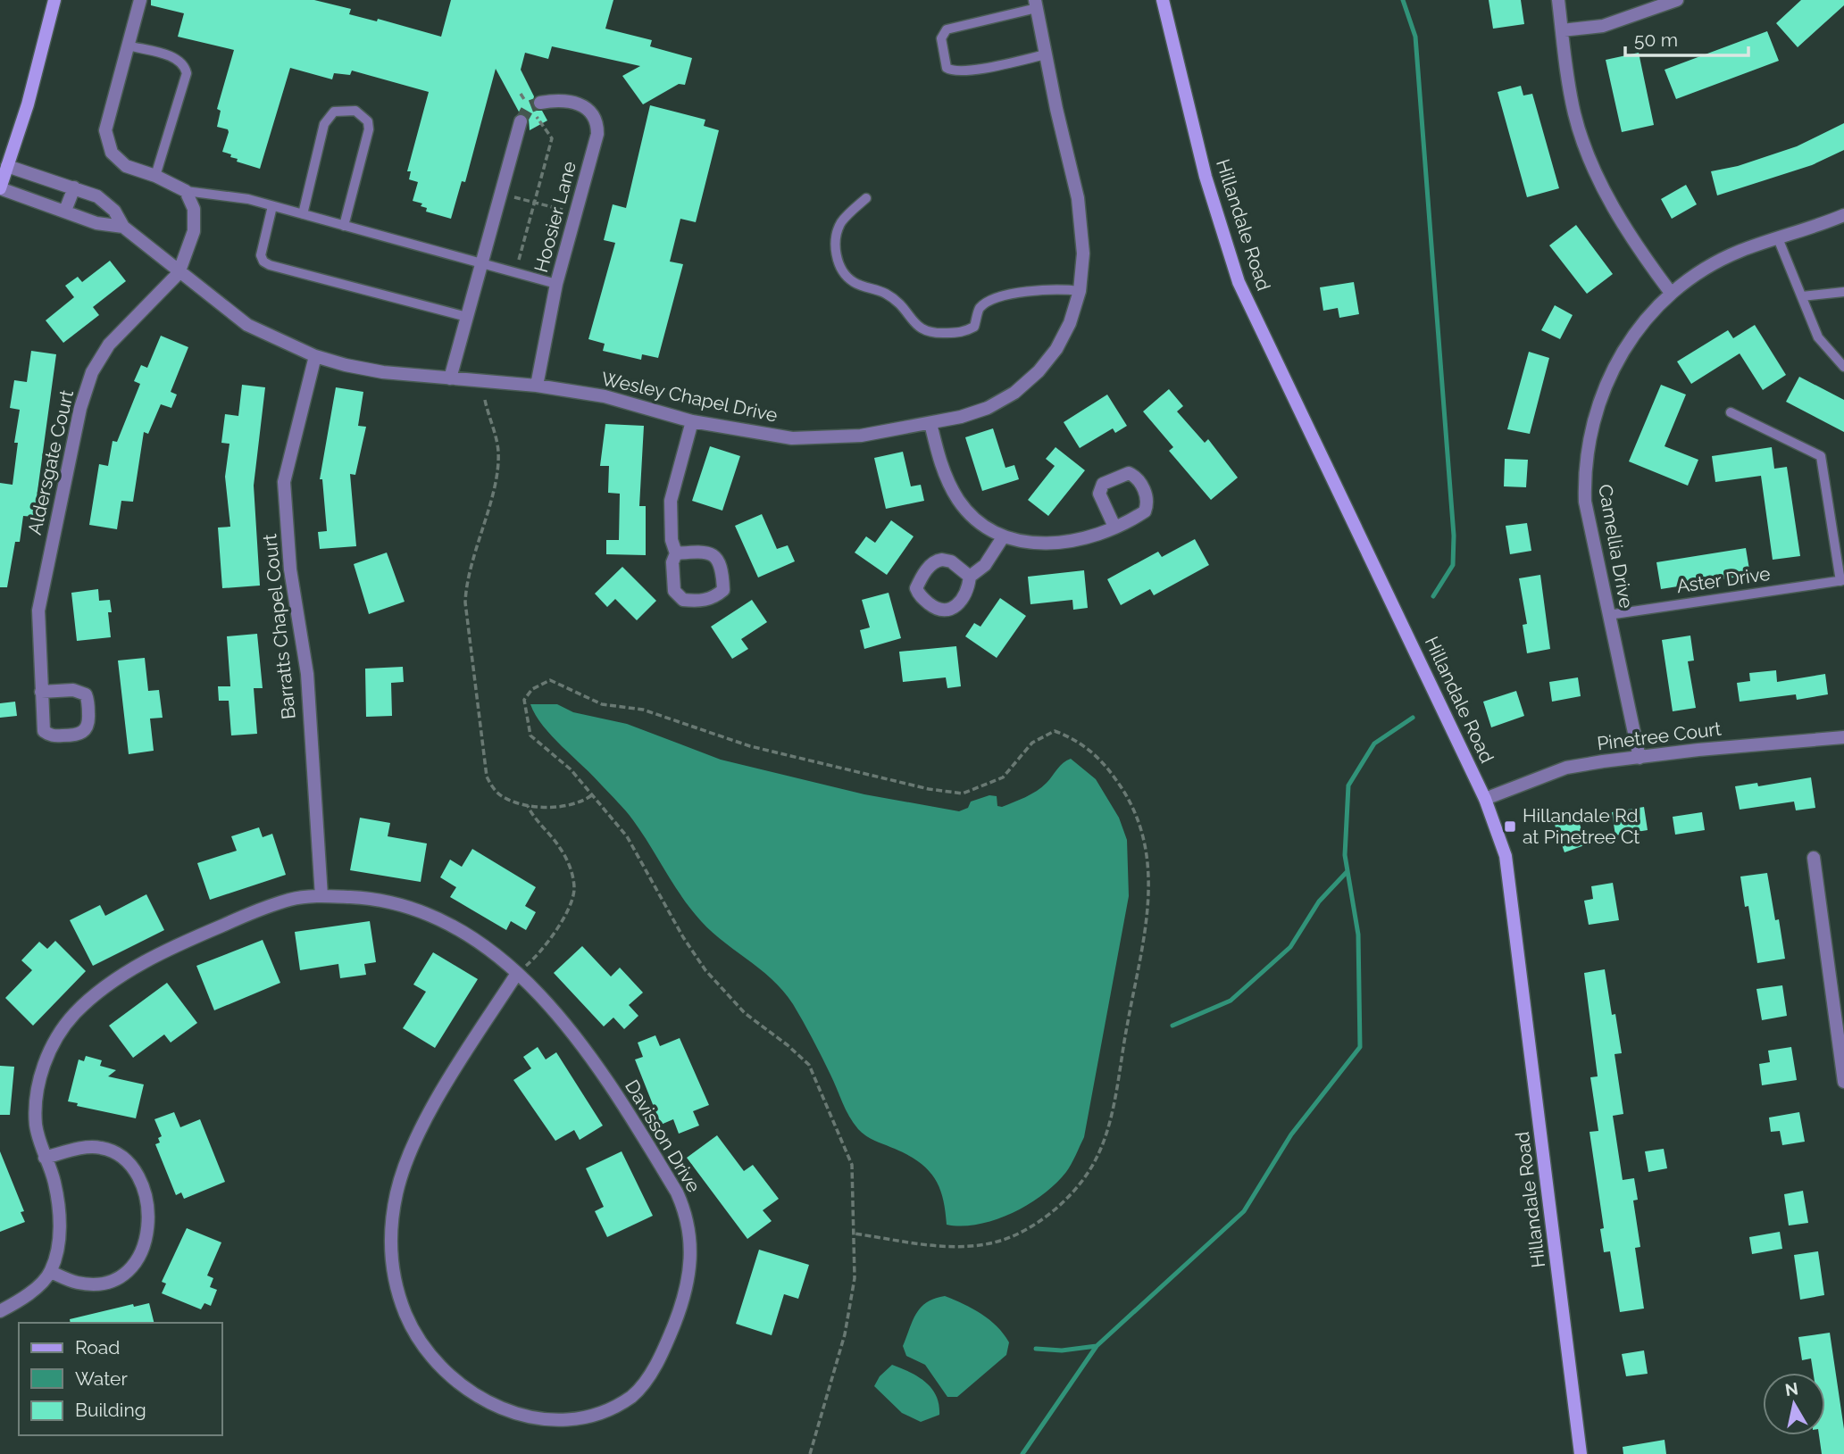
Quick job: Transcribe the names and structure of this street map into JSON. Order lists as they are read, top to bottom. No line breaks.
{"streets":{"street":["Hoosier Lane","Hillandale Road","Wesley Chapel Drive","Aldersgate Court","Camellia Drive","Barratts Chapel Court","Pinetree Court","Davisson Drive"],"lane":["Aster Drive"]},"crossings":[["Hoosier Lane","Wesley Chapel Drive"],["Hillandale Road","Pinetree Court"],["Wesley Chapel Drive","Aldersgate Court"],["Wesley Chapel Drive","Barratts Chapel Court"],["Camellia Drive","Aster Drive"],["Camellia Drive","Pinetree Court"],["Barratts Chapel Court","Davisson Drive"]],"places":{"transit":["Hillandale Rd at Pinetree Ct"]},"legend":["Road","Water","Building"],"scale_bar":"50 m","north":"top"}
